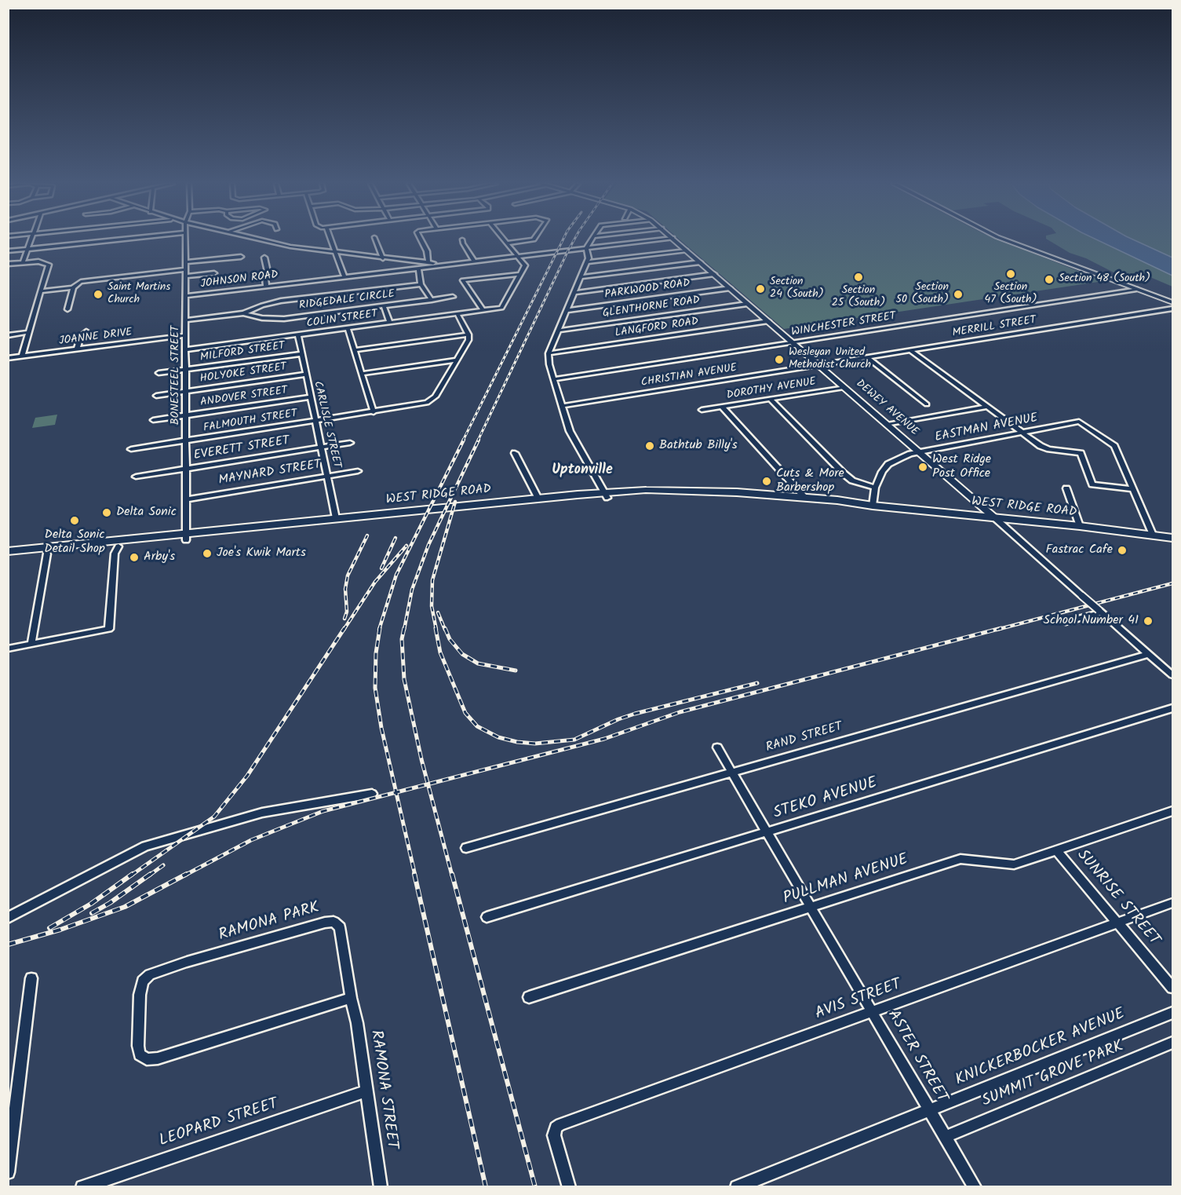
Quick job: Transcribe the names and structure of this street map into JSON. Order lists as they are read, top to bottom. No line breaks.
{"streets":{"highway":["WEST RIDGE ROAD"],"main road":["DEWEY AVENUE"],"street":["JOHNSON ROAD","PARKWOOD ROAD","RIDGEDALE CIRCLE","GLENTHORNE ROAD","COLIN STREET","WINCHESTER STREET","MERRILL STREET","LANGFORD ROAD","JOANNE DRIVE","MILFORD STREET","HOLYOKE STREET","BONESTEEL STREET","CHRISTIAN AVENUE","DOROTHY AVENUE","ANDOVER STREET","FALMOUTH STREET","CARLISLE STREET","EASTMAN AVENUE","EVERETT STREET","MAYNARD STREET","RAND STREET","STEKO AVENUE","PULLMAN AVENUE","SUNRISE STREET","RAMONA PARK","AVIS STREET","KNICKERBOCKER AVENUE","ASTER STREET","SUMMIT GROVE PARK","RAMONA STREET","LEOPARD STREET"]},"crossings":[["JOHNSON ROAD","BONESTEEL STREET"],["PARKWOOD ROAD","DEWEY AVENUE"],["RIDGEDALE CIRCLE","BONESTEEL STREET"],["GLENTHORNE ROAD","DEWEY AVENUE"],["COLIN STREET","BONESTEEL STREET"],["COLIN STREET","CARLISLE STREET"],["WINCHESTER STREET","DEWEY AVENUE"],["MERRILL STREET","CHRISTIAN AVENUE"],["MERRILL STREET","DEWEY AVENUE"],["LANGFORD ROAD","DEWEY AVENUE"],["JOANNE DRIVE","BONESTEEL STREET"],["MILFORD STREET","BONESTEEL STREET"],["MILFORD STREET","CARLISLE STREET"],["HOLYOKE STREET","BONESTEEL STREET"],["HOLYOKE STREET","CARLISLE STREET"],["BONESTEEL STREET","ANDOVER STREET"],["BONESTEEL STREET","FALMOUTH STREET"],["BONESTEEL STREET","EVERETT STREET"],["BONESTEEL STREET","MAYNARD STREET"],["BONESTEEL STREET","WEST RIDGE ROAD"],["CHRISTIAN AVENUE","DEWEY AVENUE"],["DOROTHY AVENUE","DEWEY AVENUE"],["ANDOVER STREET","CARLISLE STREET"],["DEWEY AVENUE","EASTMAN AVENUE"],["DEWEY AVENUE","WEST RIDGE ROAD"],["DEWEY AVENUE","RAND STREET"],["FALMOUTH STREET","CARLISLE STREET"],["CARLISLE STREET","EVERETT STREET"],["CARLISLE STREET","MAYNARD STREET"],["CARLISLE STREET","WEST RIDGE ROAD"],["EASTMAN AVENUE","WEST RIDGE ROAD"],["RAND STREET","ASTER STREET"],["STEKO AVENUE","ASTER STREET"],["PULLMAN AVENUE","SUNRISE STREET"],["PULLMAN AVENUE","ASTER STREET"],["SUNRISE STREET","AVIS STREET"],["RAMONA PARK","RAMONA STREET"],["AVIS STREET","ASTER STREET"],["KNICKERBOCKER AVENUE","ASTER STREET"],["ASTER STREET","SUMMIT GROVE PARK"],["RAMONA STREET","LEOPARD STREET"]],"districts":["Uptonville"],"places":["Section 47 (South)","Section 25 (South)","Section 48 (South)","Section 24 (South)","Saint Martins Church","Section 50 (South)","Wesleyan United Methodist Church","Bathtub Billy's","West Ridge Post Office","Cuts & More Barbershop","Delta Sonic","Delta Sonic Detail Shop","Fastrac Cafe","Joe's Kwik Marts","Arby's","School Number 41"]}
